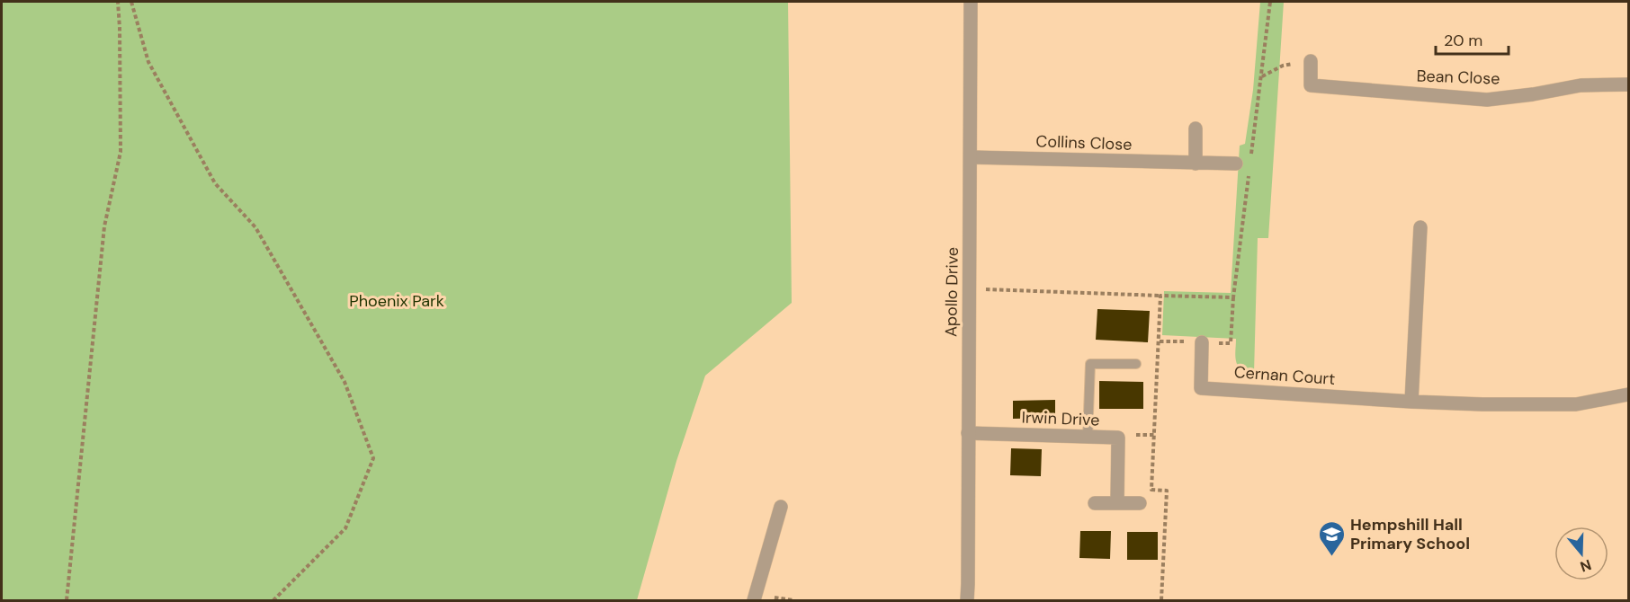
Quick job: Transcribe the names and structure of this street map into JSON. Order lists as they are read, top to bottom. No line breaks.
{"streets":{"street":["Bean Close","Collins Close","Apollo Drive","Cernan Court","Irwin Drive"]},"crossings":[["Collins Close","Apollo Drive"],["Apollo Drive","Irwin Drive"]],"parks":["Phoenix Park"],"places":{"school or university":["Hempshill Hall Primary School"]},"scale_bar":"20 m","north":"bottom"}
